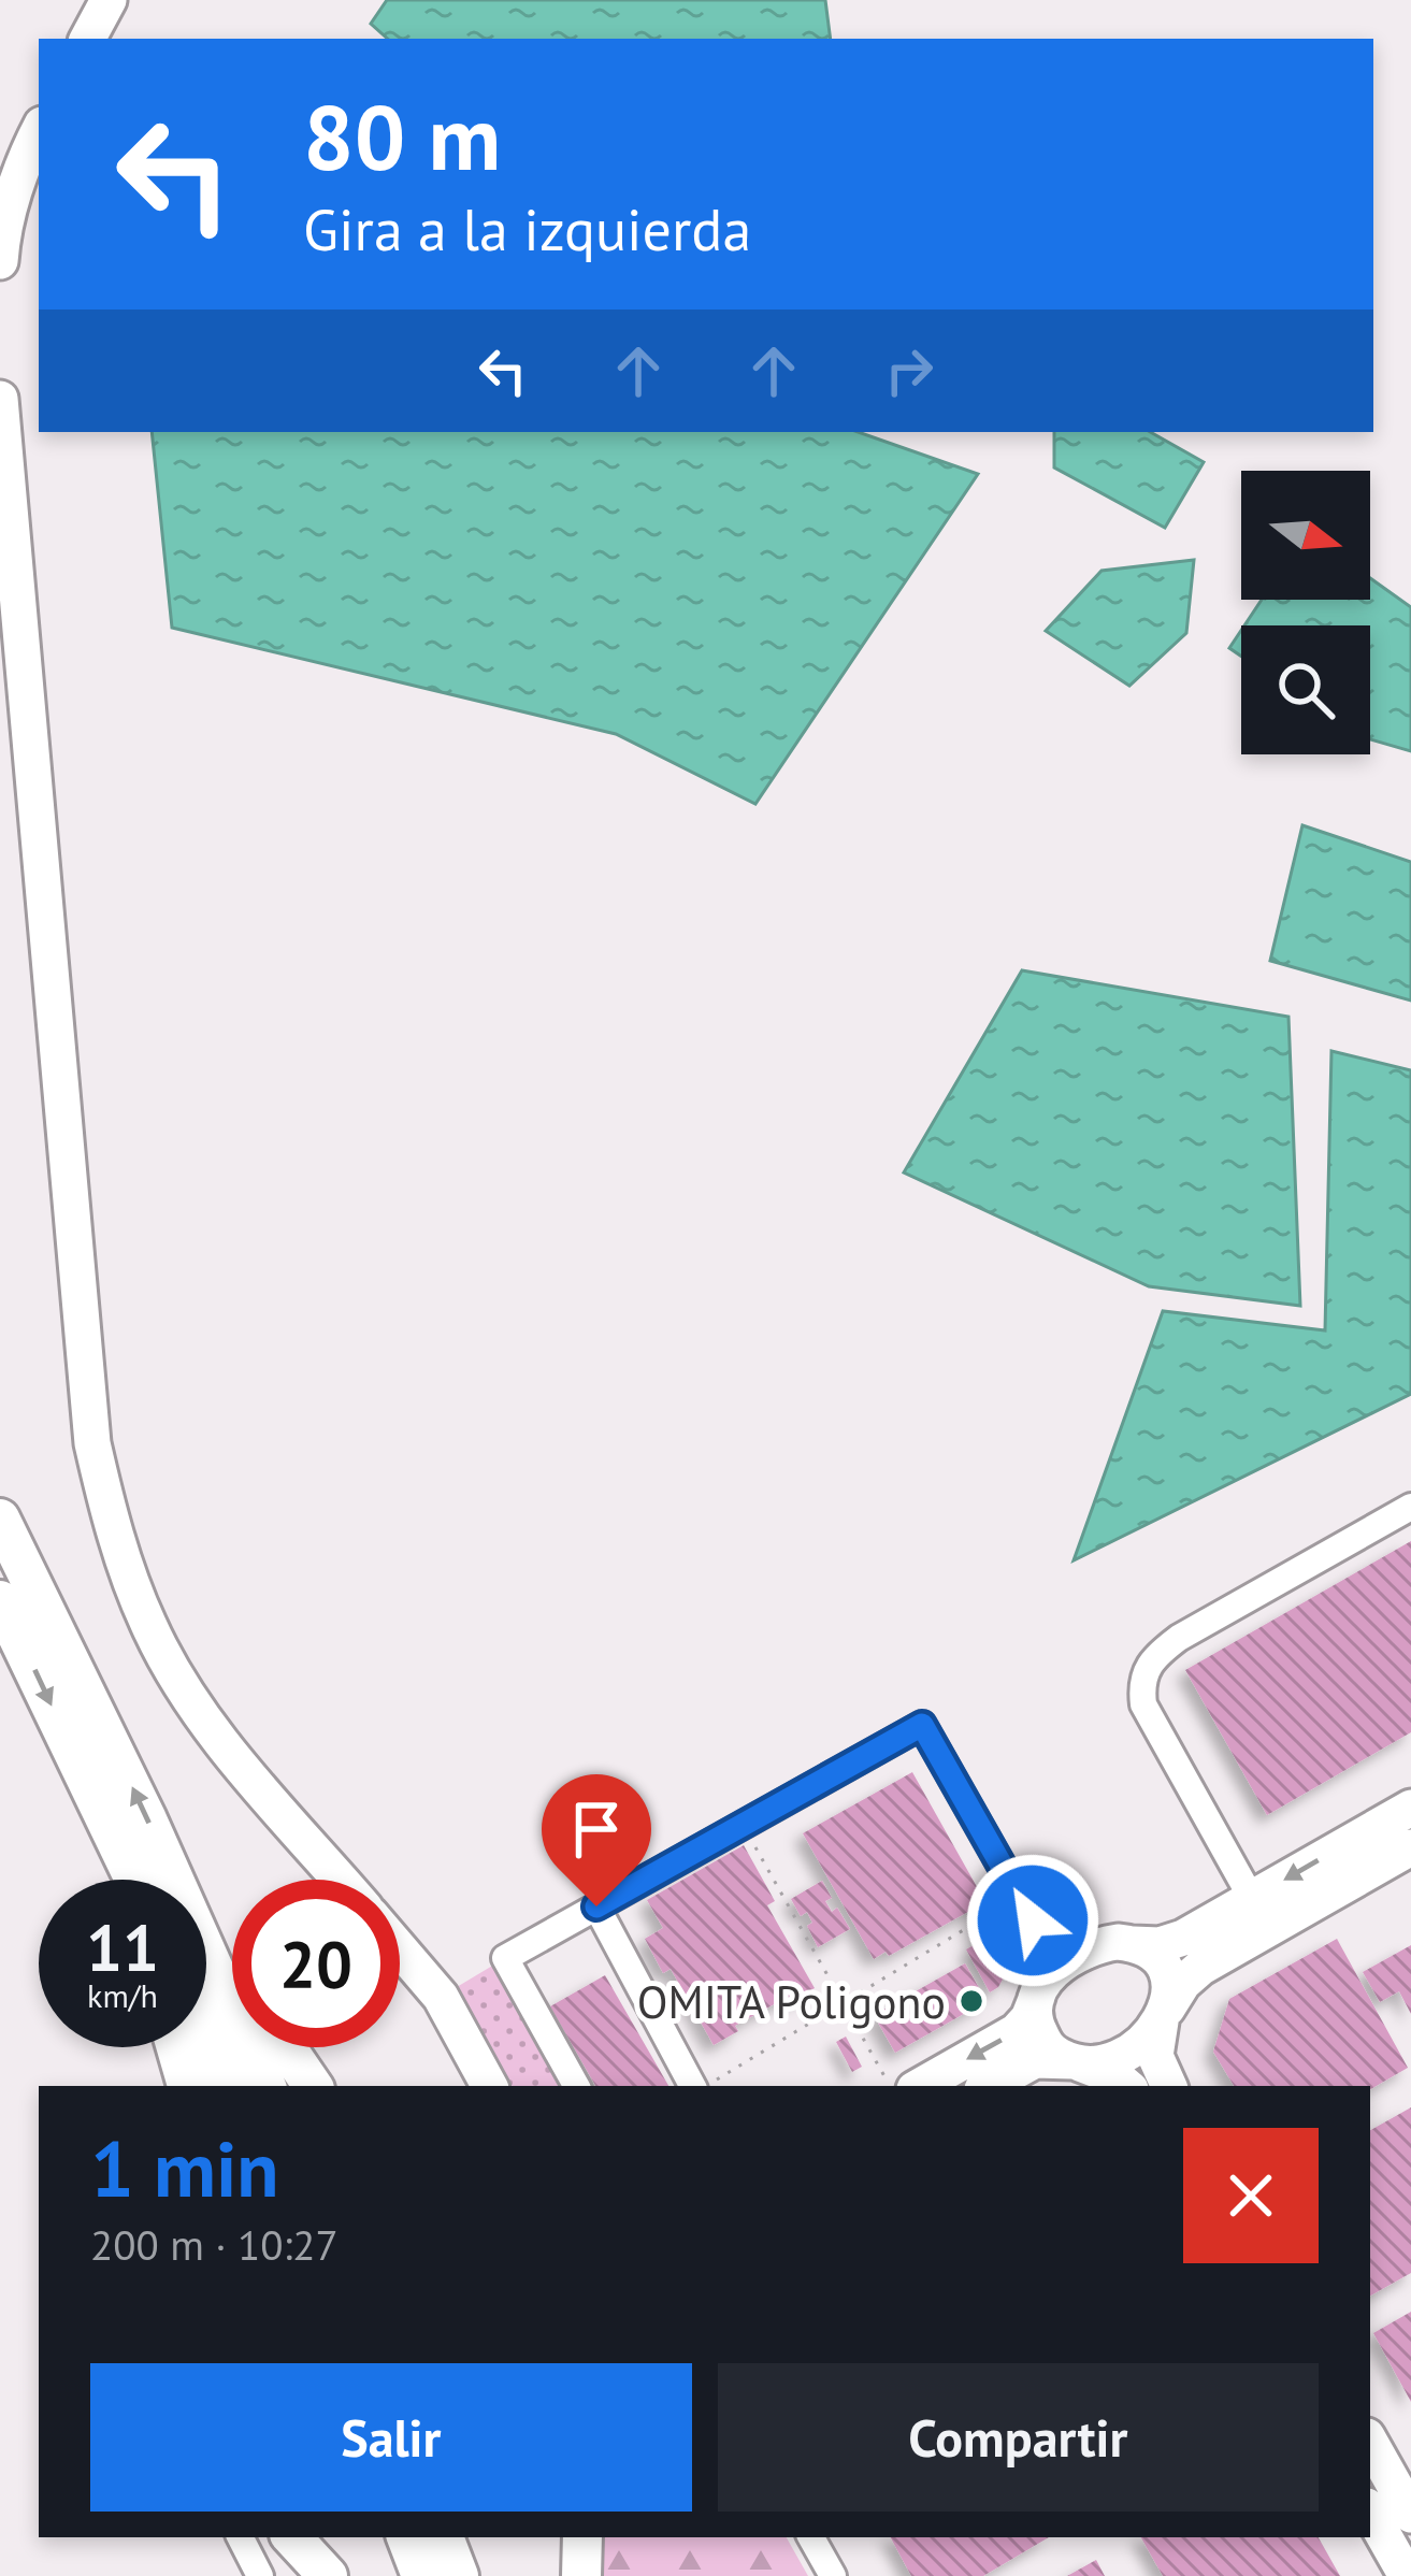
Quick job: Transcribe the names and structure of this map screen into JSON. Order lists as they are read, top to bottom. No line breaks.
{"places":["OMITA Poligono"],"north":"right","page":{"turn":["80 m","Gira a la izquierda"],"speed":"11 km/h","limit":"20","heading":["1 min","200 m · 10:27"],"buttons":["Salir","Compartir"]}}
